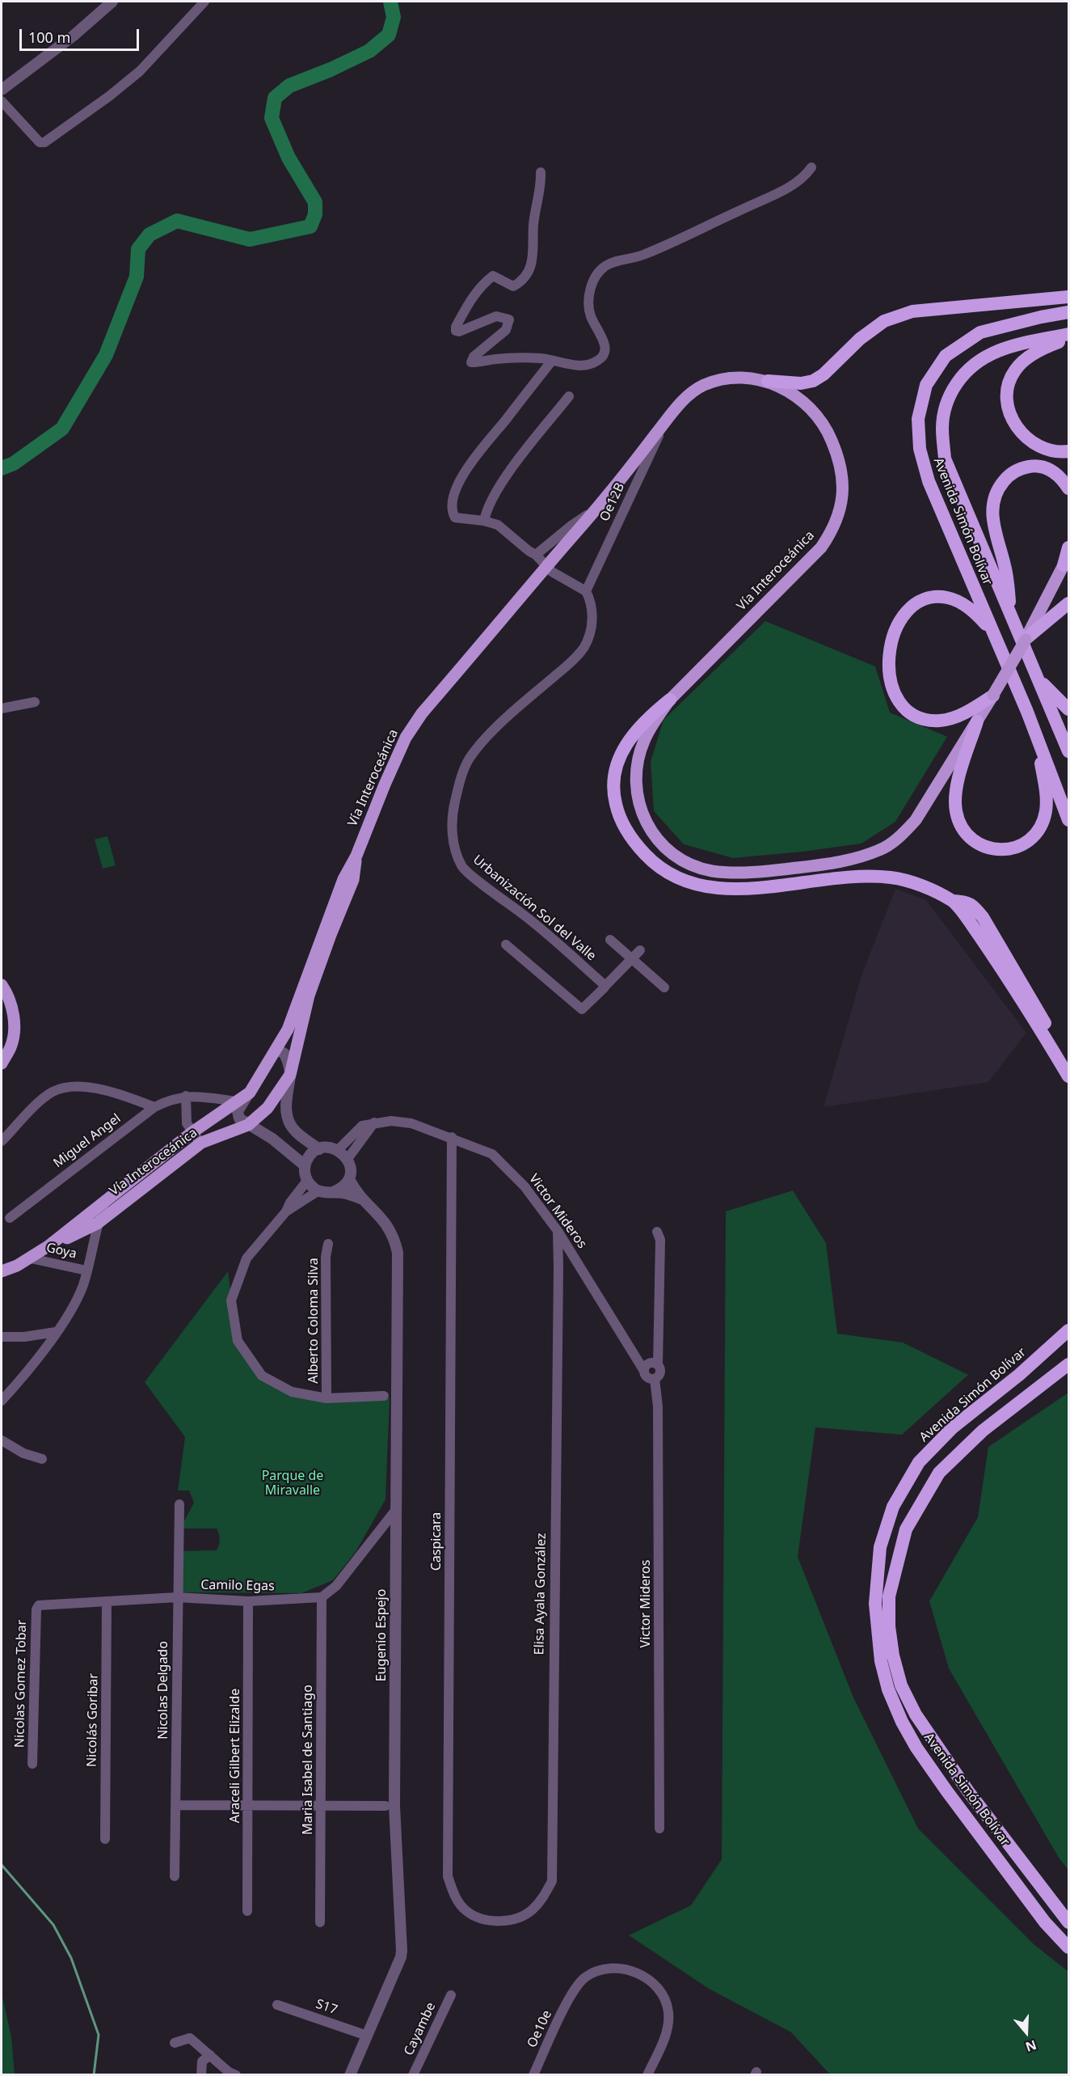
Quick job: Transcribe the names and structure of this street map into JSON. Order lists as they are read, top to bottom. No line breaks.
{"streets":{"highway":["Avenida Simón Bolívar"],"main road":["Vía Interoceánica"],"street":["Oe12B","Urbanización Sol del Valle","Miguel Angel","Victor Mideros","Goya","Alberto Coloma Silva","Caspicara","Camilo Egas","Elisa Ayala González","Eugenio Espejo","Nicolas Gomez Tobar","Nicolas Delgado","Nicolás Goribar","Araceli Gilbert Elizalde","Maria Isabel de Santiago","S17","Cayambe","Oe10e"]},"crossings":[["Oe12B","Vía Interoceánica"],["Oe12B","Urbanización Sol del Valle"],["Vía Interoceánica","Miguel Angel"],["Vía Interoceánica","Goya"],["Victor Mideros","Caspicara"],["Victor Mideros","Elisa Ayala González"],["Victor Mideros","Eugenio Espejo"],["Caspicara","Elisa Ayala González"],["Camilo Egas","Nicolas Gomez Tobar"],["Camilo Egas","Nicolas Delgado"],["Camilo Egas","Nicolás Goribar"],["Camilo Egas","Araceli Gilbert Elizalde"],["Camilo Egas","Maria Isabel de Santiago"],["Eugenio Espejo","S17"]],"parks":["Parque de Miravalle"],"scale_bar":"100 m","north":"bottom"}
